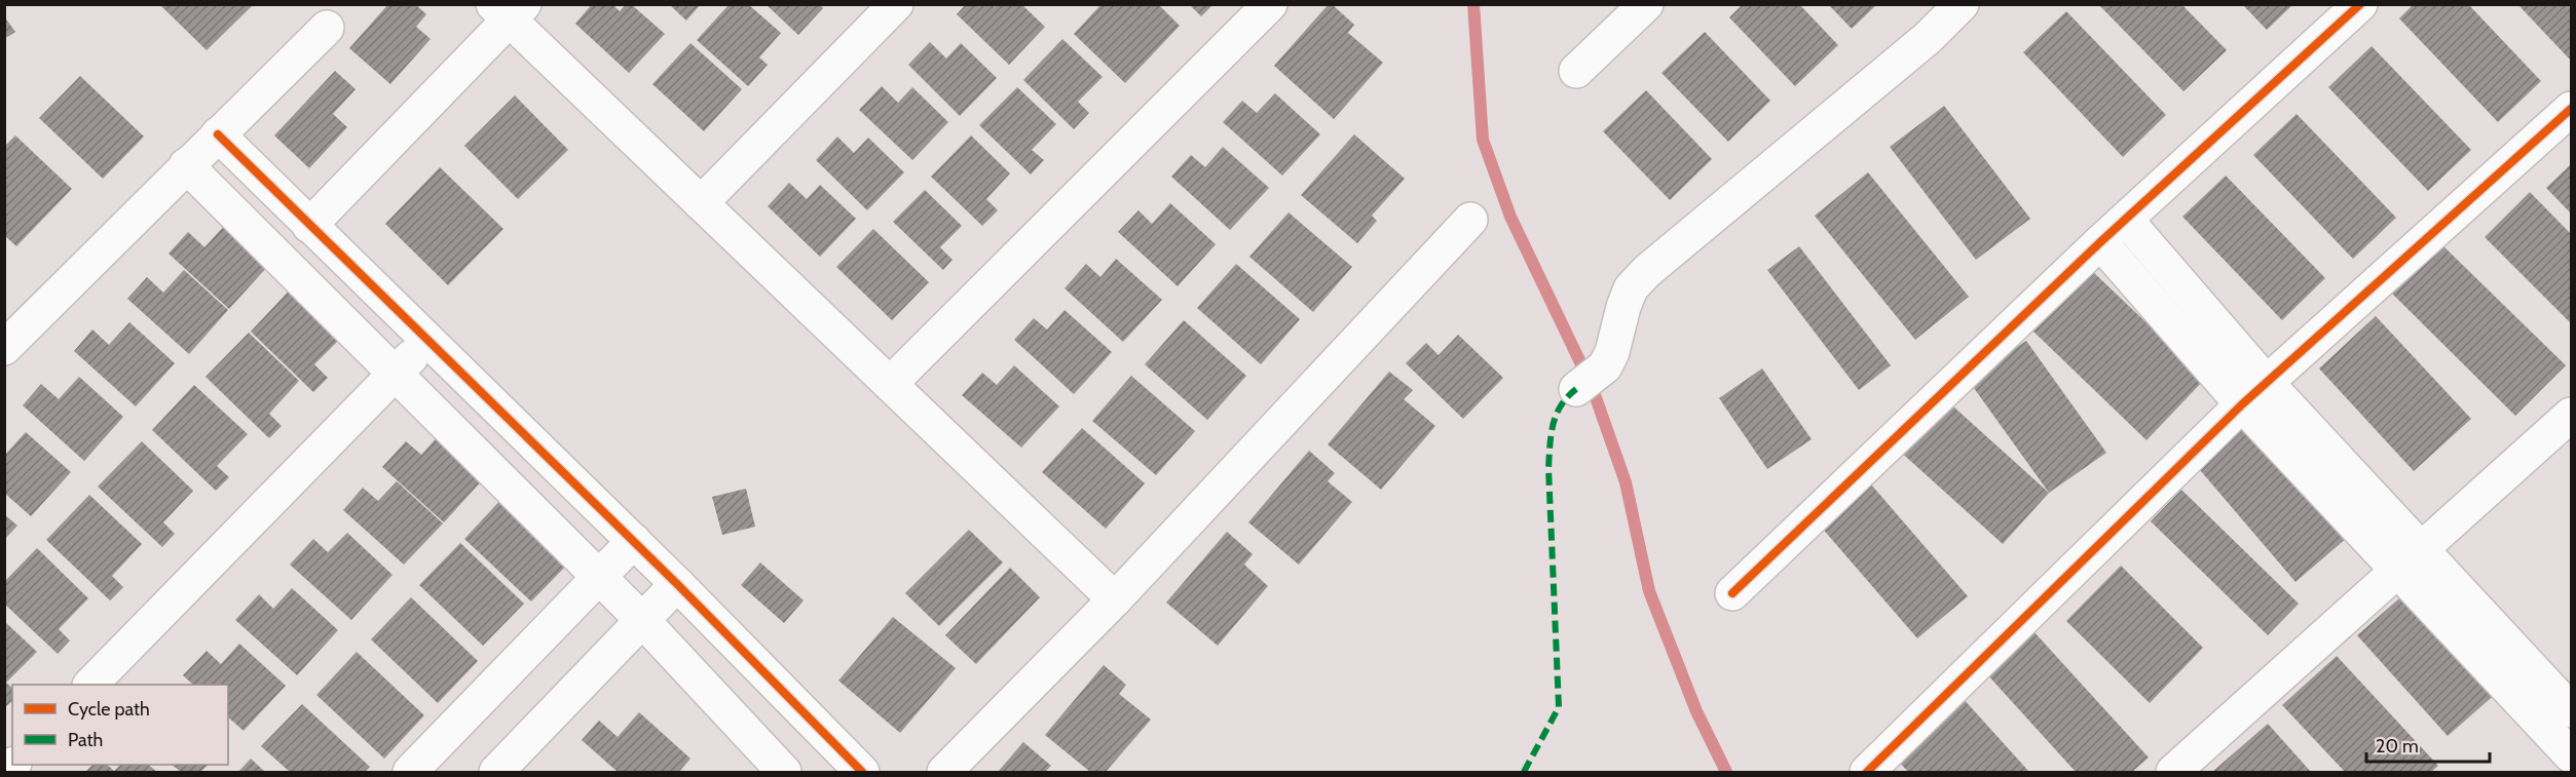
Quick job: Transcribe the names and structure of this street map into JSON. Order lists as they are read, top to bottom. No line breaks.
{"legend":["Cycle path","Path"],"scale_bar":"20 m"}
